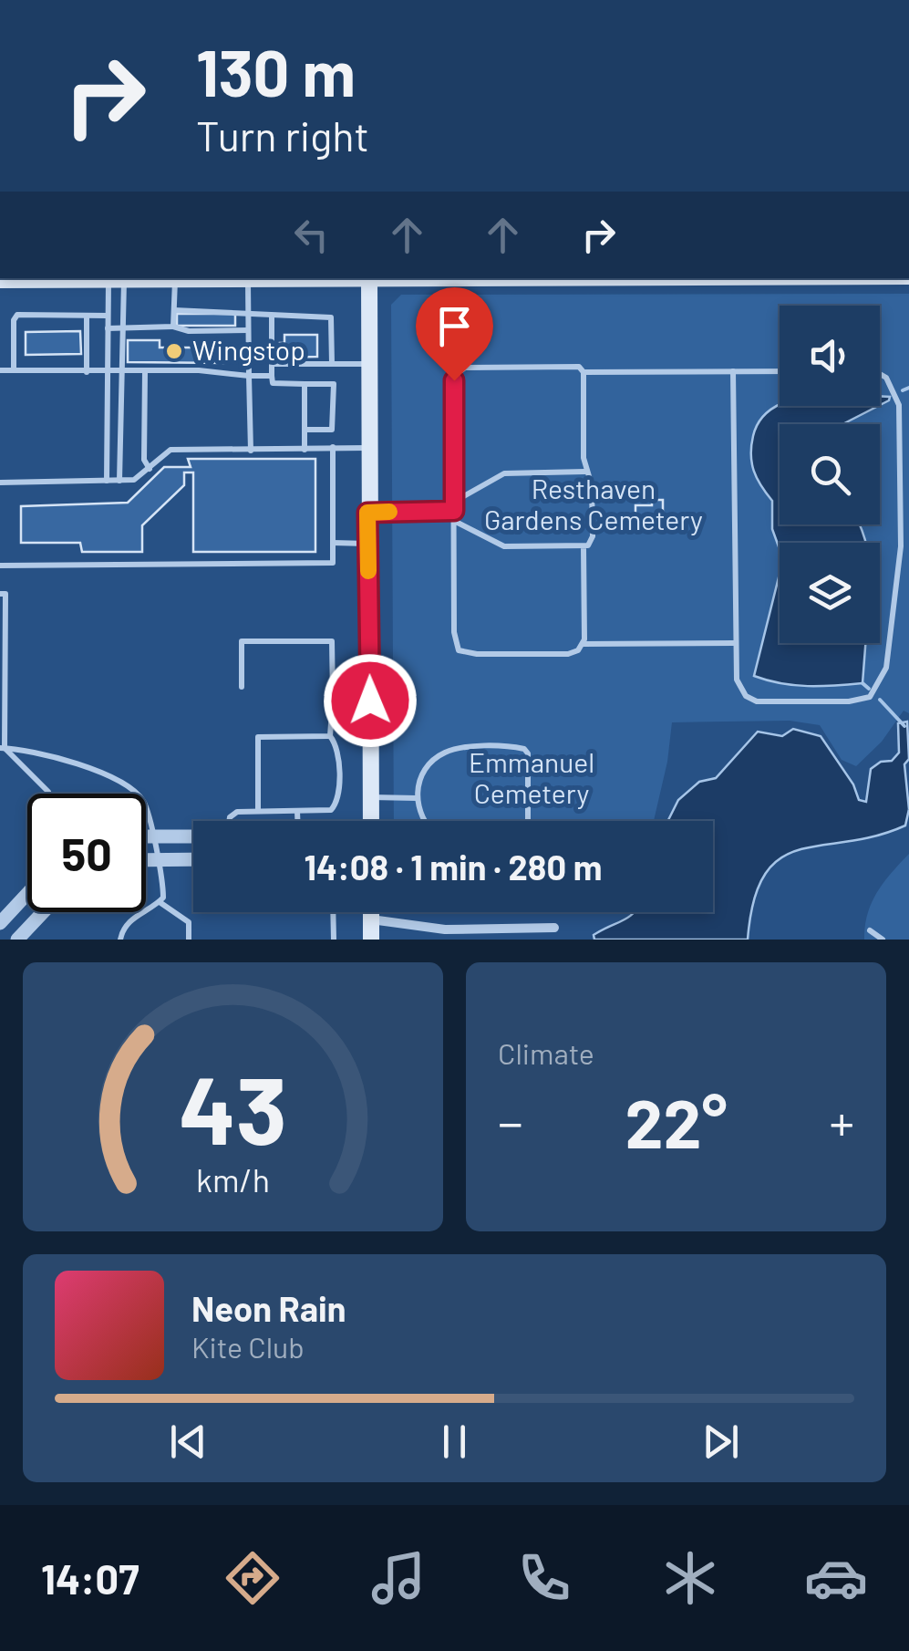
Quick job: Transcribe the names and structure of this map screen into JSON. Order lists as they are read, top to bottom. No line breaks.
{"parks":["Resthaven Gardens Cemetery","Emmanuel Cemetery"],"places":["Wingstop"],"page":{"turn":["130 m","Turn right"],"limit":"50","trip":"14:08 · 1 min · 280 m","tile":"Climate","heat":["−","22°","+"],"song":["Neon Rain","Kite Club"],"tabs":"14:07","gauge":["43","km/h"]}}
